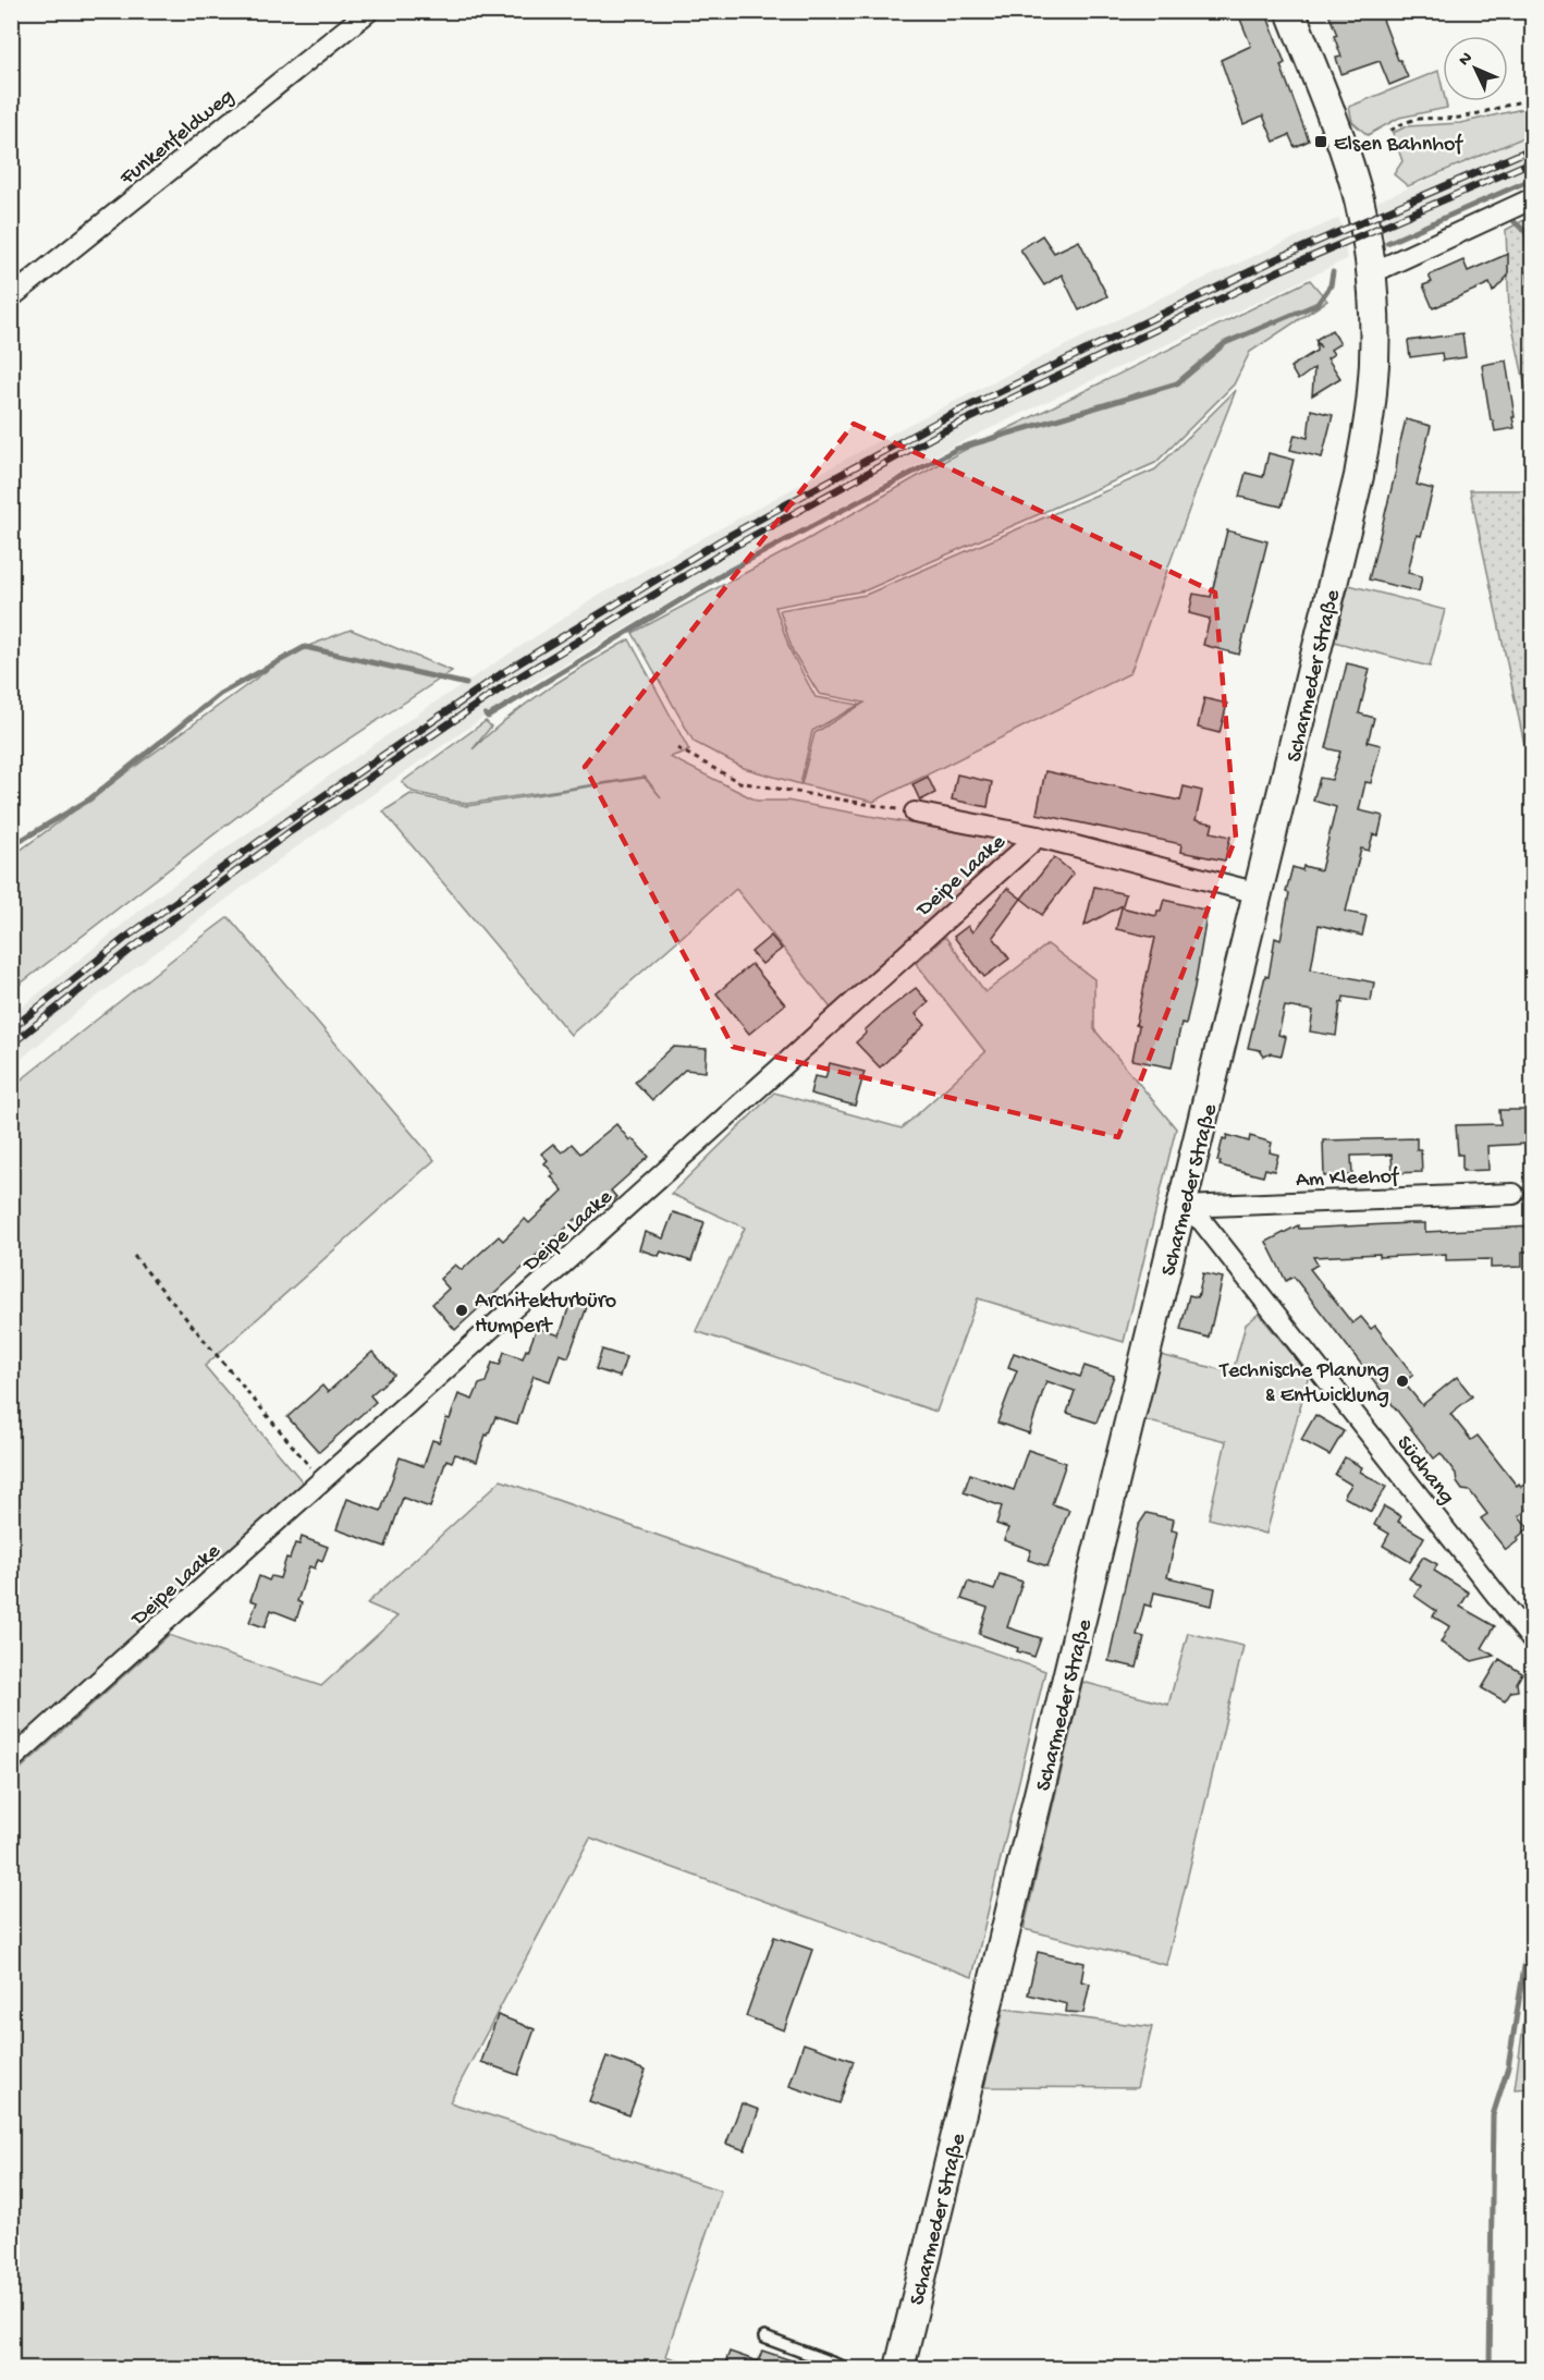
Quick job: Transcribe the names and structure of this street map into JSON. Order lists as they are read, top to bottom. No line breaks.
{"streets":{"street":["Funkenfeldweg","Scharmeder Straße","Deipe Laake","Am Kleehof","Südhang"]},"crossings":[["Scharmeder Straße","Deipe Laake"],["Scharmeder Straße","Am Kleehof"],["Scharmeder Straße","Südhang"],["Am Kleehof","Südhang"]],"places":{"transit":["Elsen Bahnhof"],"other":["Architekturbüro Humpert","Technische Planung & Entwicklung"]},"north":"top left"}
